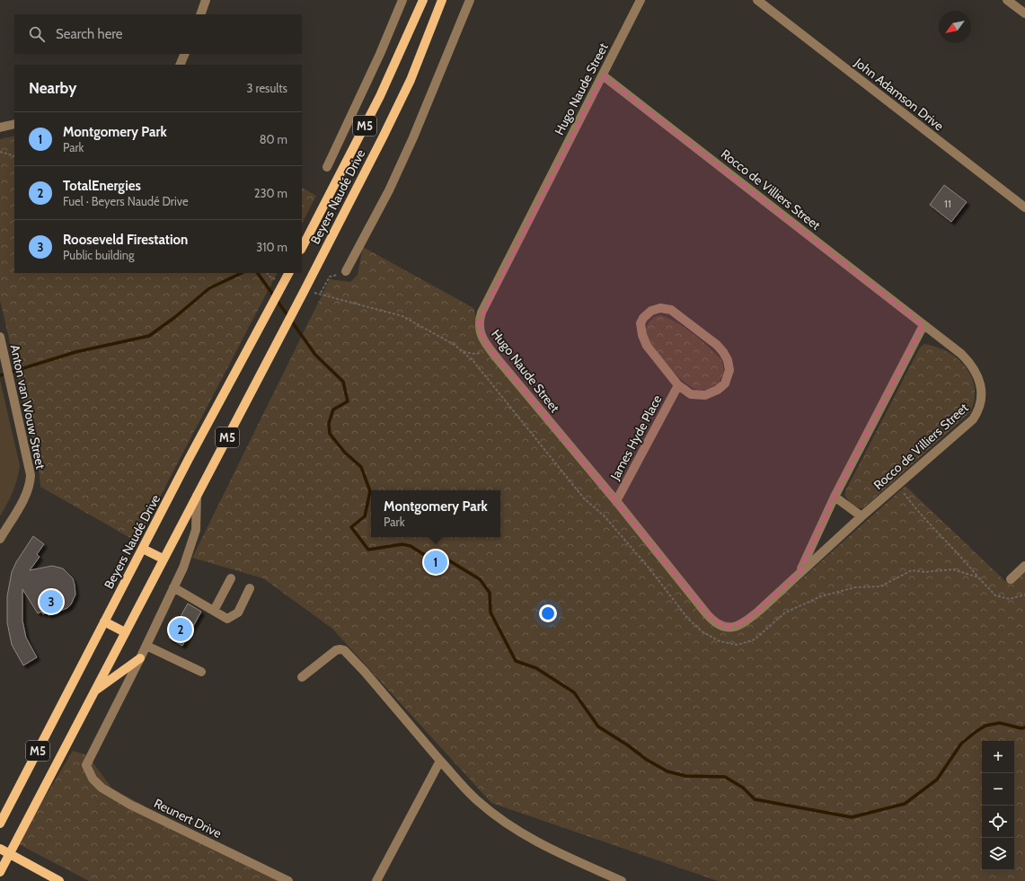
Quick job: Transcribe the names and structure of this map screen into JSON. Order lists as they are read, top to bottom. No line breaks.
{"streets":{"main road":["M5","Beyers Naudé Drive"],"street":["Hugo Naude Street","John Adamson Drive","Rocco de Villiers Street","Anton van Wouw Street","James Hyde Place","Reunert Drive"]},"crossings":[["Hugo Naude Street","Rocco de Villiers Street"],["Hugo Naude Street","James Hyde Place"],["Beyers Naudé Drive","Reunert Drive"]],"house_numbers":["11"],"north":"bottom left","page":{"search":"Search here","heading":["Nearby","3 results"],"list":[{"mark":"1","name":"Montgomery Park","note":"Park","value":"80 m"},{"mark":"2","name":"TotalEnergies","note":"Fuel · Beyers Naudé Drive","value":"230 m"},{"mark":"3","name":"Rooseveld Firestation","note":"Public building","value":"310 m"}],"popup":["Montgomery Park","Park"],"pins":["1","3","2"],"map_buttons":["+","−"]}}
